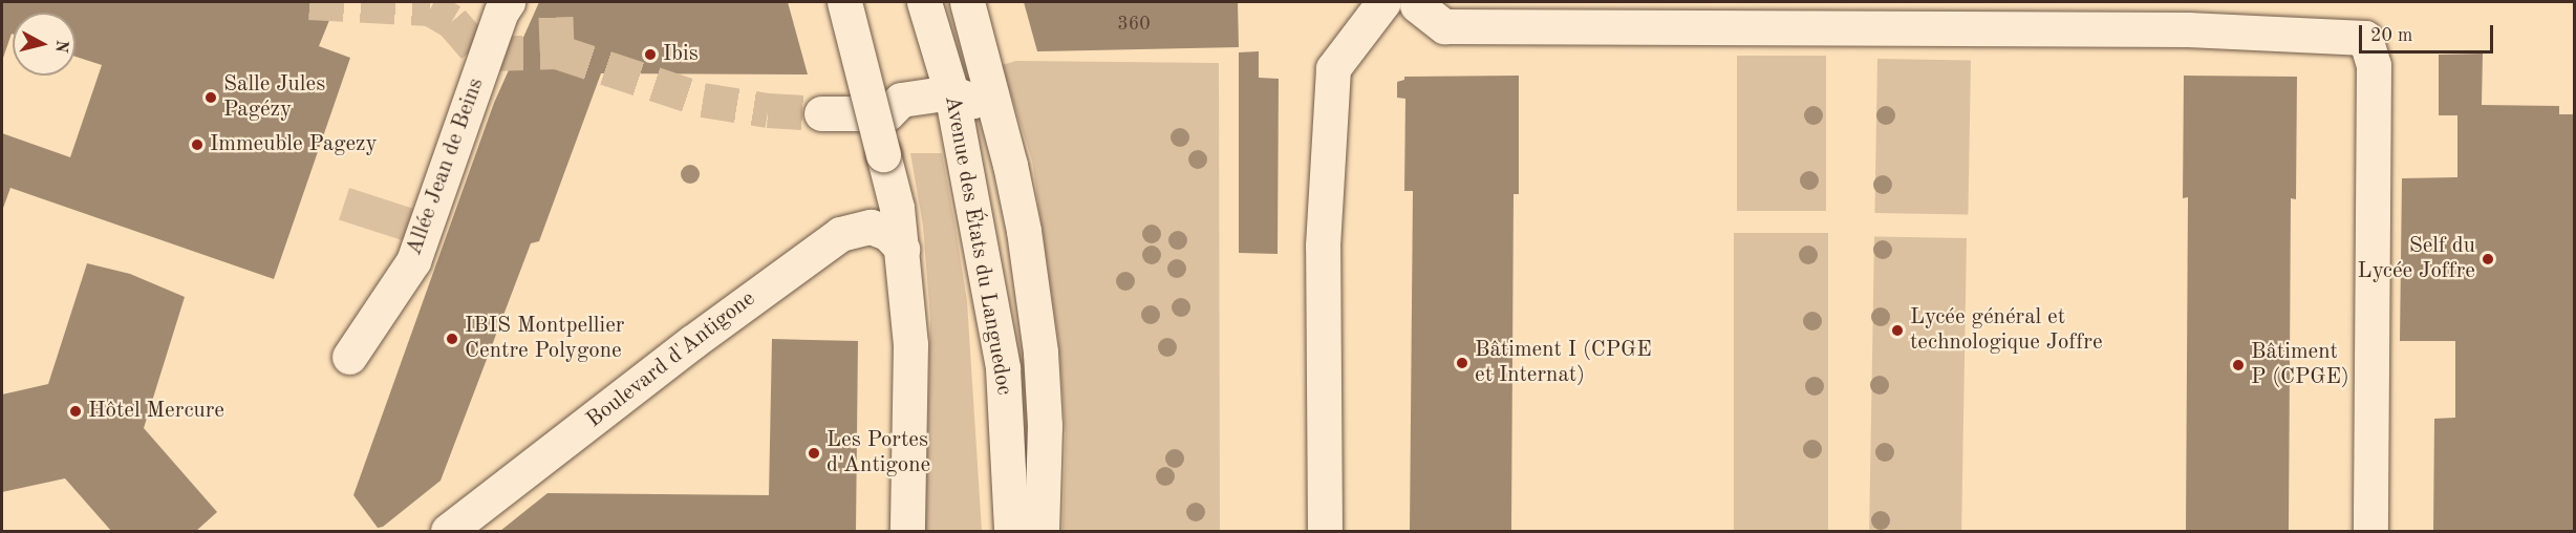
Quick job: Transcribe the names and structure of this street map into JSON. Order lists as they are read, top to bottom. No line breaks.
{"streets":{"street":["Allée Jean de Beins","Avenue des États du Languedoc","Boulevard d'Antigone"]},"places":["Ibis","Salle Jules Pagézy","Immeuble Pagezy","Self du Lycée Joffre","Lycée général et technologique Joffre","IBIS Montpellier Centre Polygone","Bâtiment I (CPGE et Internat)","Bâtiment P (CPGE)","Hôtel Mercure","Les Portes d'Antigone"],"house_numbers":["360"],"scale_bar":"20 m","north":"right"}
